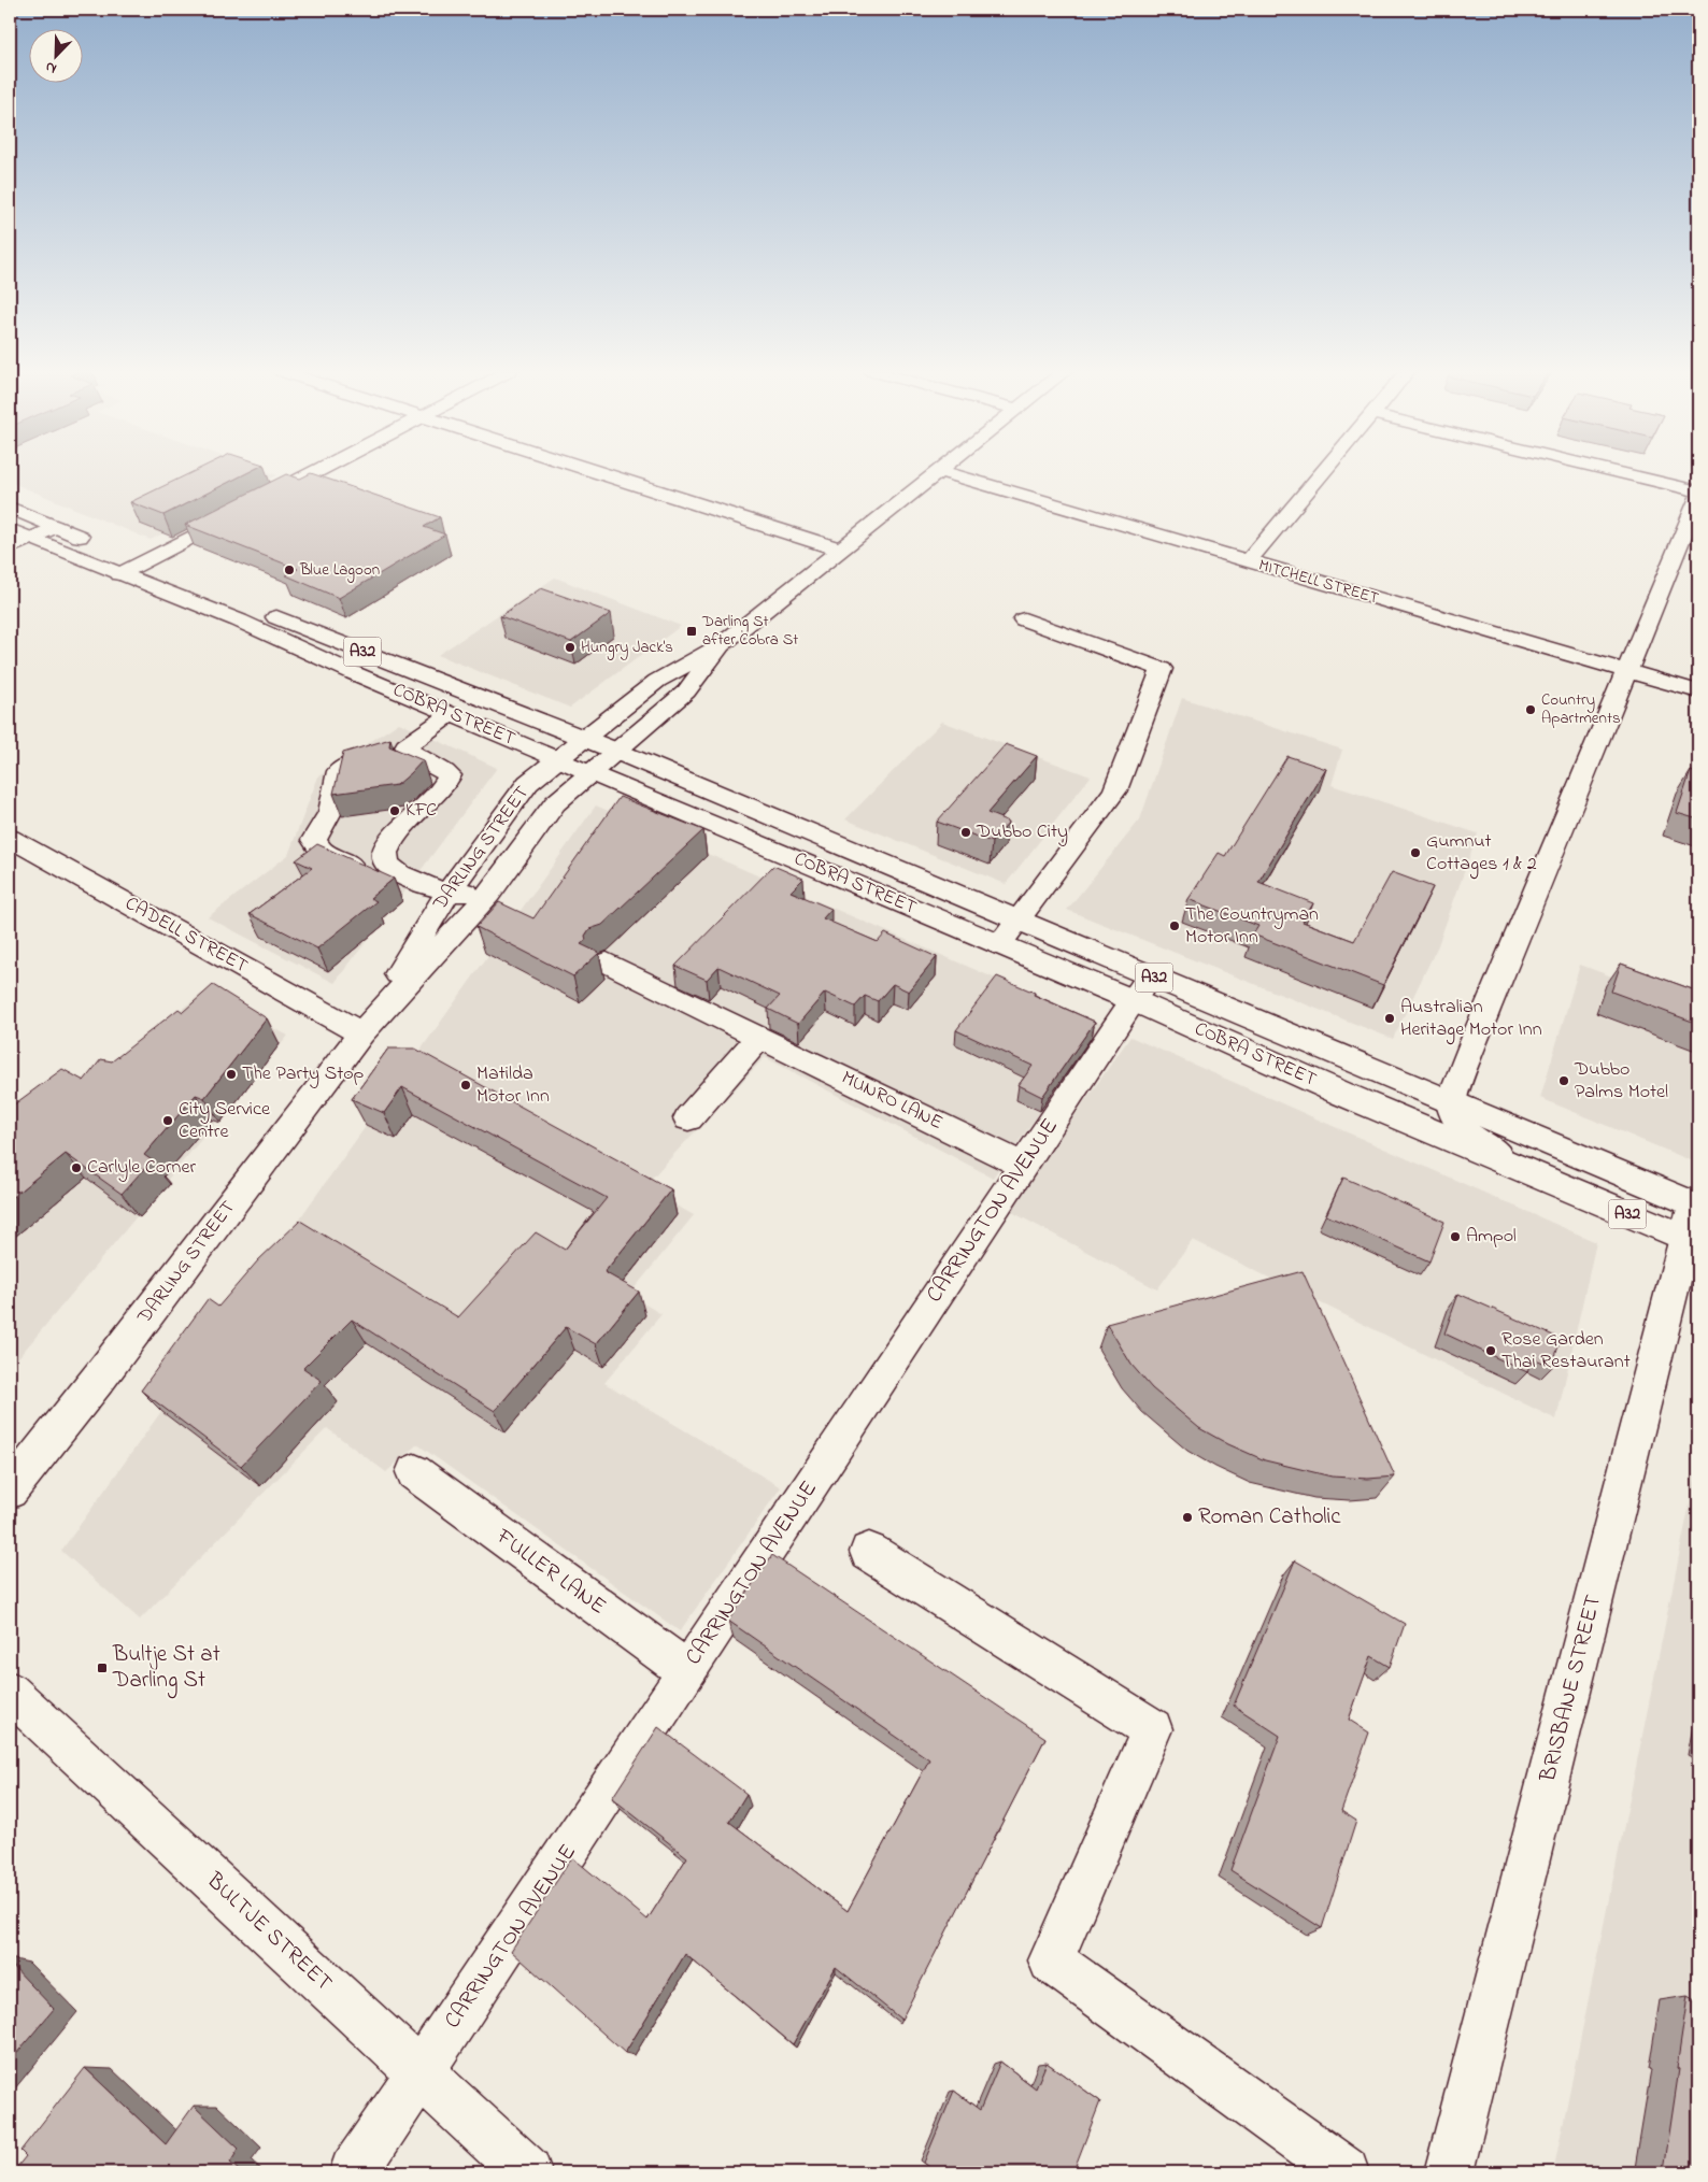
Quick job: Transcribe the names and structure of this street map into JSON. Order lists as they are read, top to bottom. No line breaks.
{"streets":{"main road":["MITCHELL STREET","A32","COBRA STREET","DARLING STREET","CADELL STREET","MUNRO LANE","CARRINGTON AVENUE","FULLER LANE","BRISBANE STREET","BULTJE STREET"]},"crossings":[["COBRA STREET","DARLING STREET"],["COBRA STREET","CARRINGTON AVENUE"],["COBRA STREET","BRISBANE STREET"],["DARLING STREET","CADELL STREET"],["MUNRO LANE","CARRINGTON AVENUE"],["CARRINGTON AVENUE","FULLER LANE"],["CARRINGTON AVENUE","BULTJE STREET"]],"places":{"other":["Blue Lagoon","Hungry Jack's","Country Apartments","KFC","Dubbo City","Gumnut Cottages 1 & 2","The Countryman Motor Inn","Australian Heritage Motor Inn","The Party Stop","Dubbo Palms Motel","Matilda Motor Inn","City Service Centre","Carlyle Corner","Ampol","Rose Garden Thai Restaurant","Roman Catholic"],"transit":["Darling St after Cobra St","Bultje St at Darling St"]},"north":"bottom left"}
